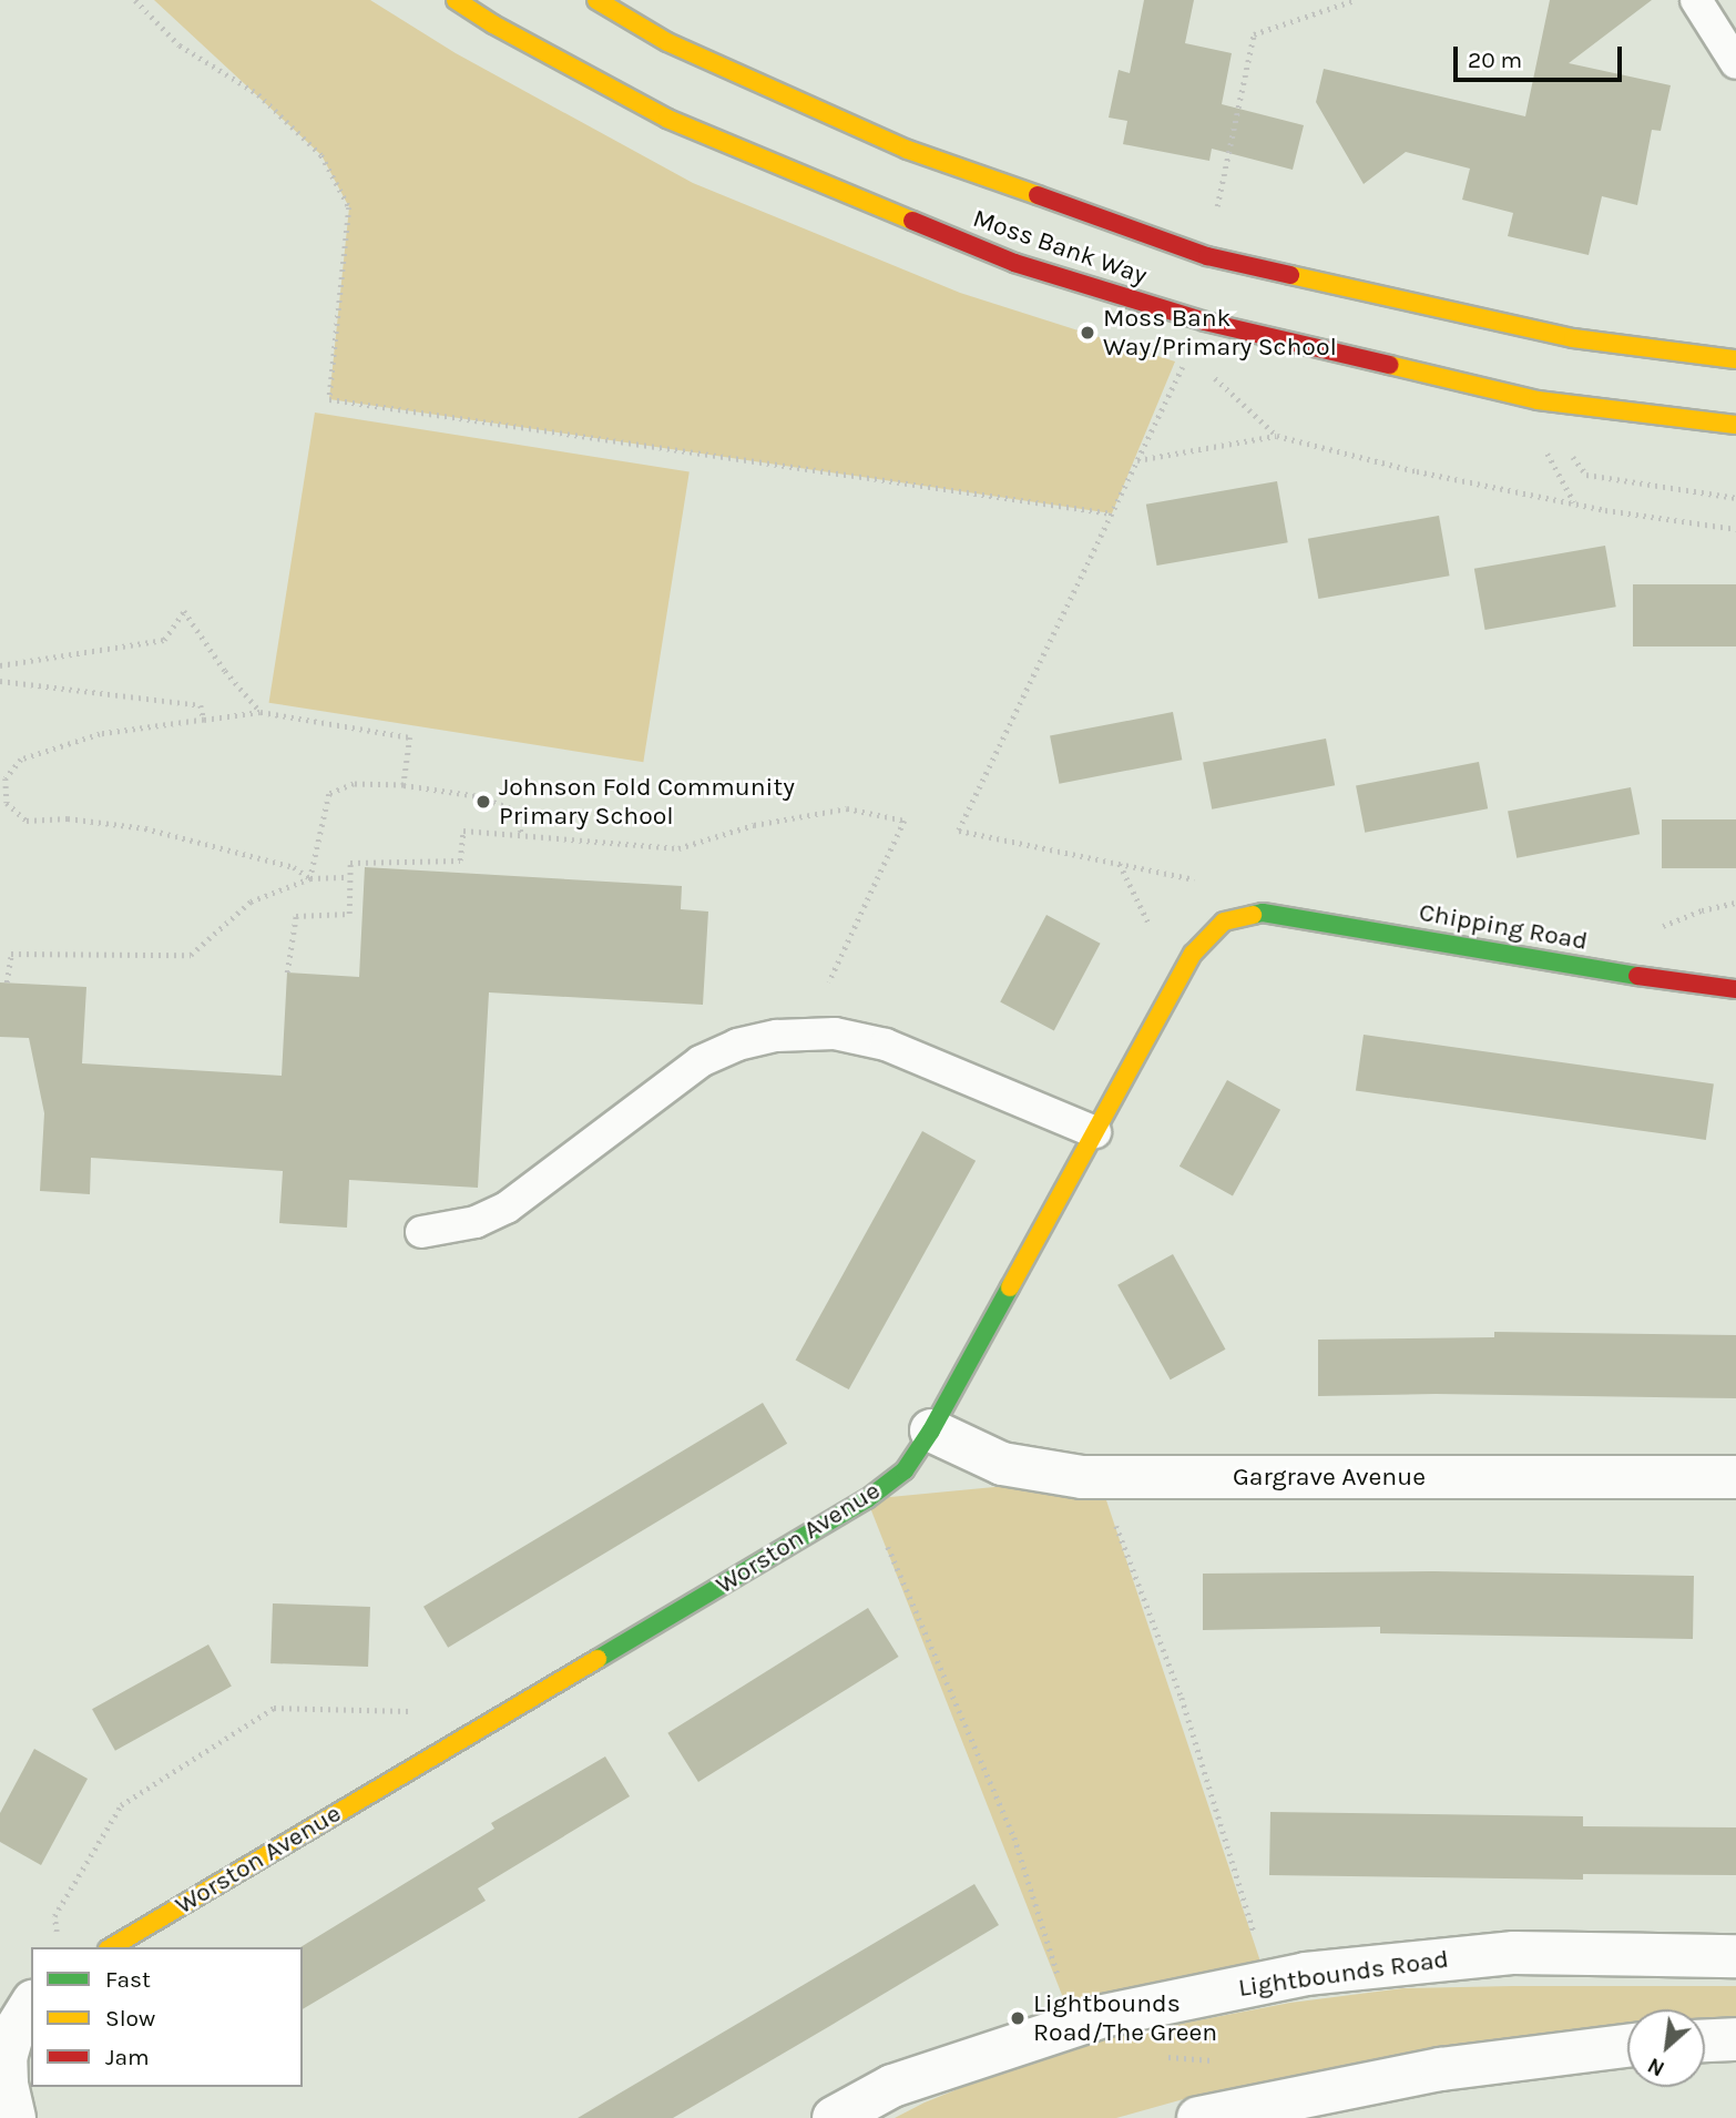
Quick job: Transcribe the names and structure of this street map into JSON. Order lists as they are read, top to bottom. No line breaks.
{"streets":{"main road":["Moss Bank Way","Chipping Road","Worston Avenue"],"street":["Gargrave Avenue","Lightbounds Road"]},"crossings":[["Chipping Road","Worston Avenue"],["Gargrave Avenue","Worston Avenue"]],"places":["Moss Bank Way/Primary School","Johnson Fold Community Primary School","Lightbounds Road/The Green"],"legend":["Fast","Slow","Jam"],"scale_bar":"20 m","north":"bottom left"}
